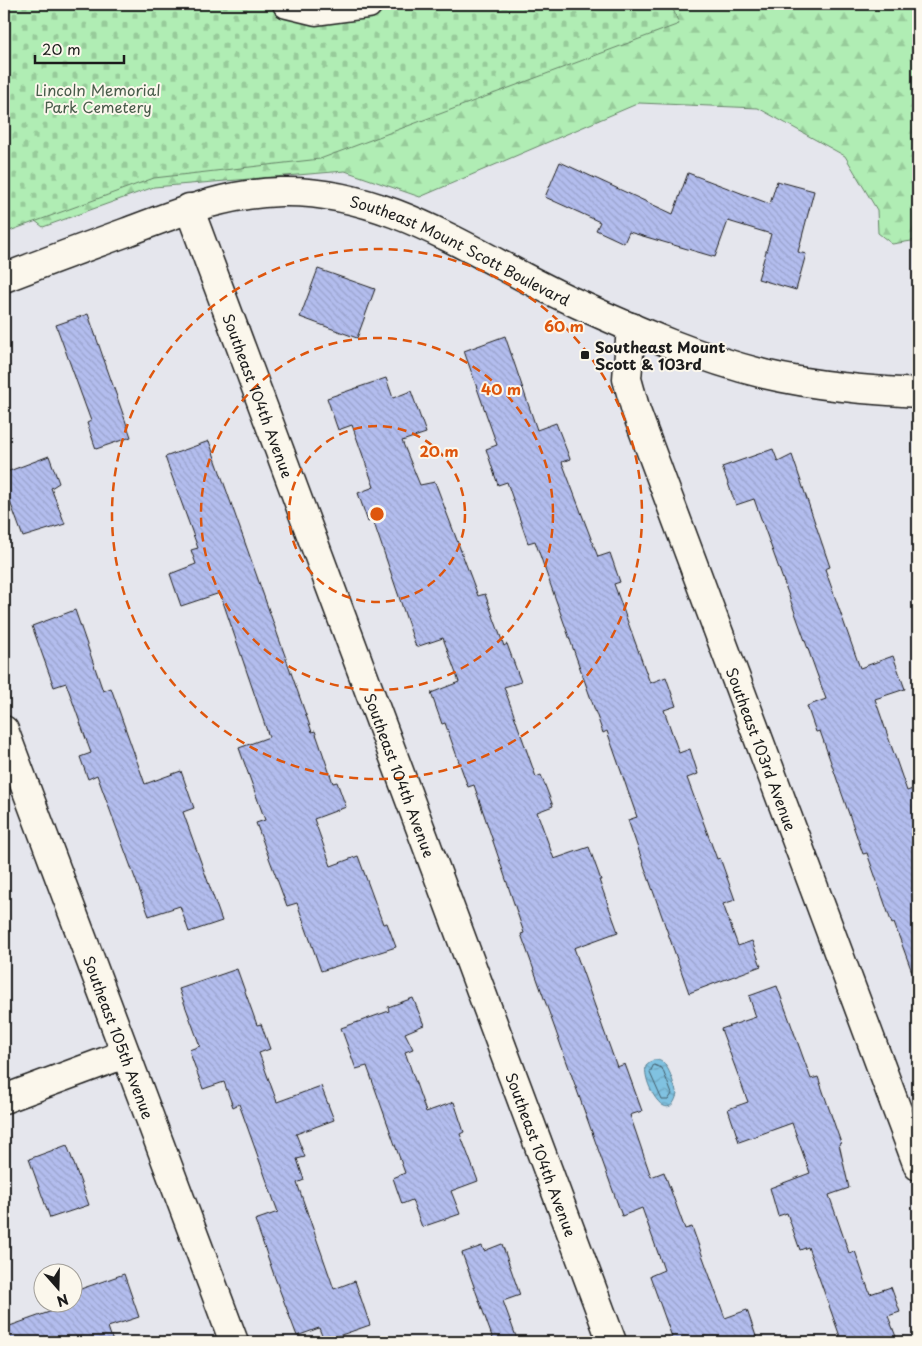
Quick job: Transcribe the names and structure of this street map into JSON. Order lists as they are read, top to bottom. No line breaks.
{"streets":{"street":["Southeast Mount Scott Boulevard","Southeast 104th Avenue","Southeast 103rd Avenue","Southeast 105th Avenue"]},"crossings":[["Southeast Mount Scott Boulevard","Southeast 104th Avenue"],["Southeast Mount Scott Boulevard","Southeast 103rd Avenue"]],"parks":["Lincoln Memorial Park Cemetery"],"places":{"transit":["Southeast Mount Scott & 103rd"]},"scale_bar":"20 m","north":"bottom","rings":["60 m","40 m","20 m"]}
